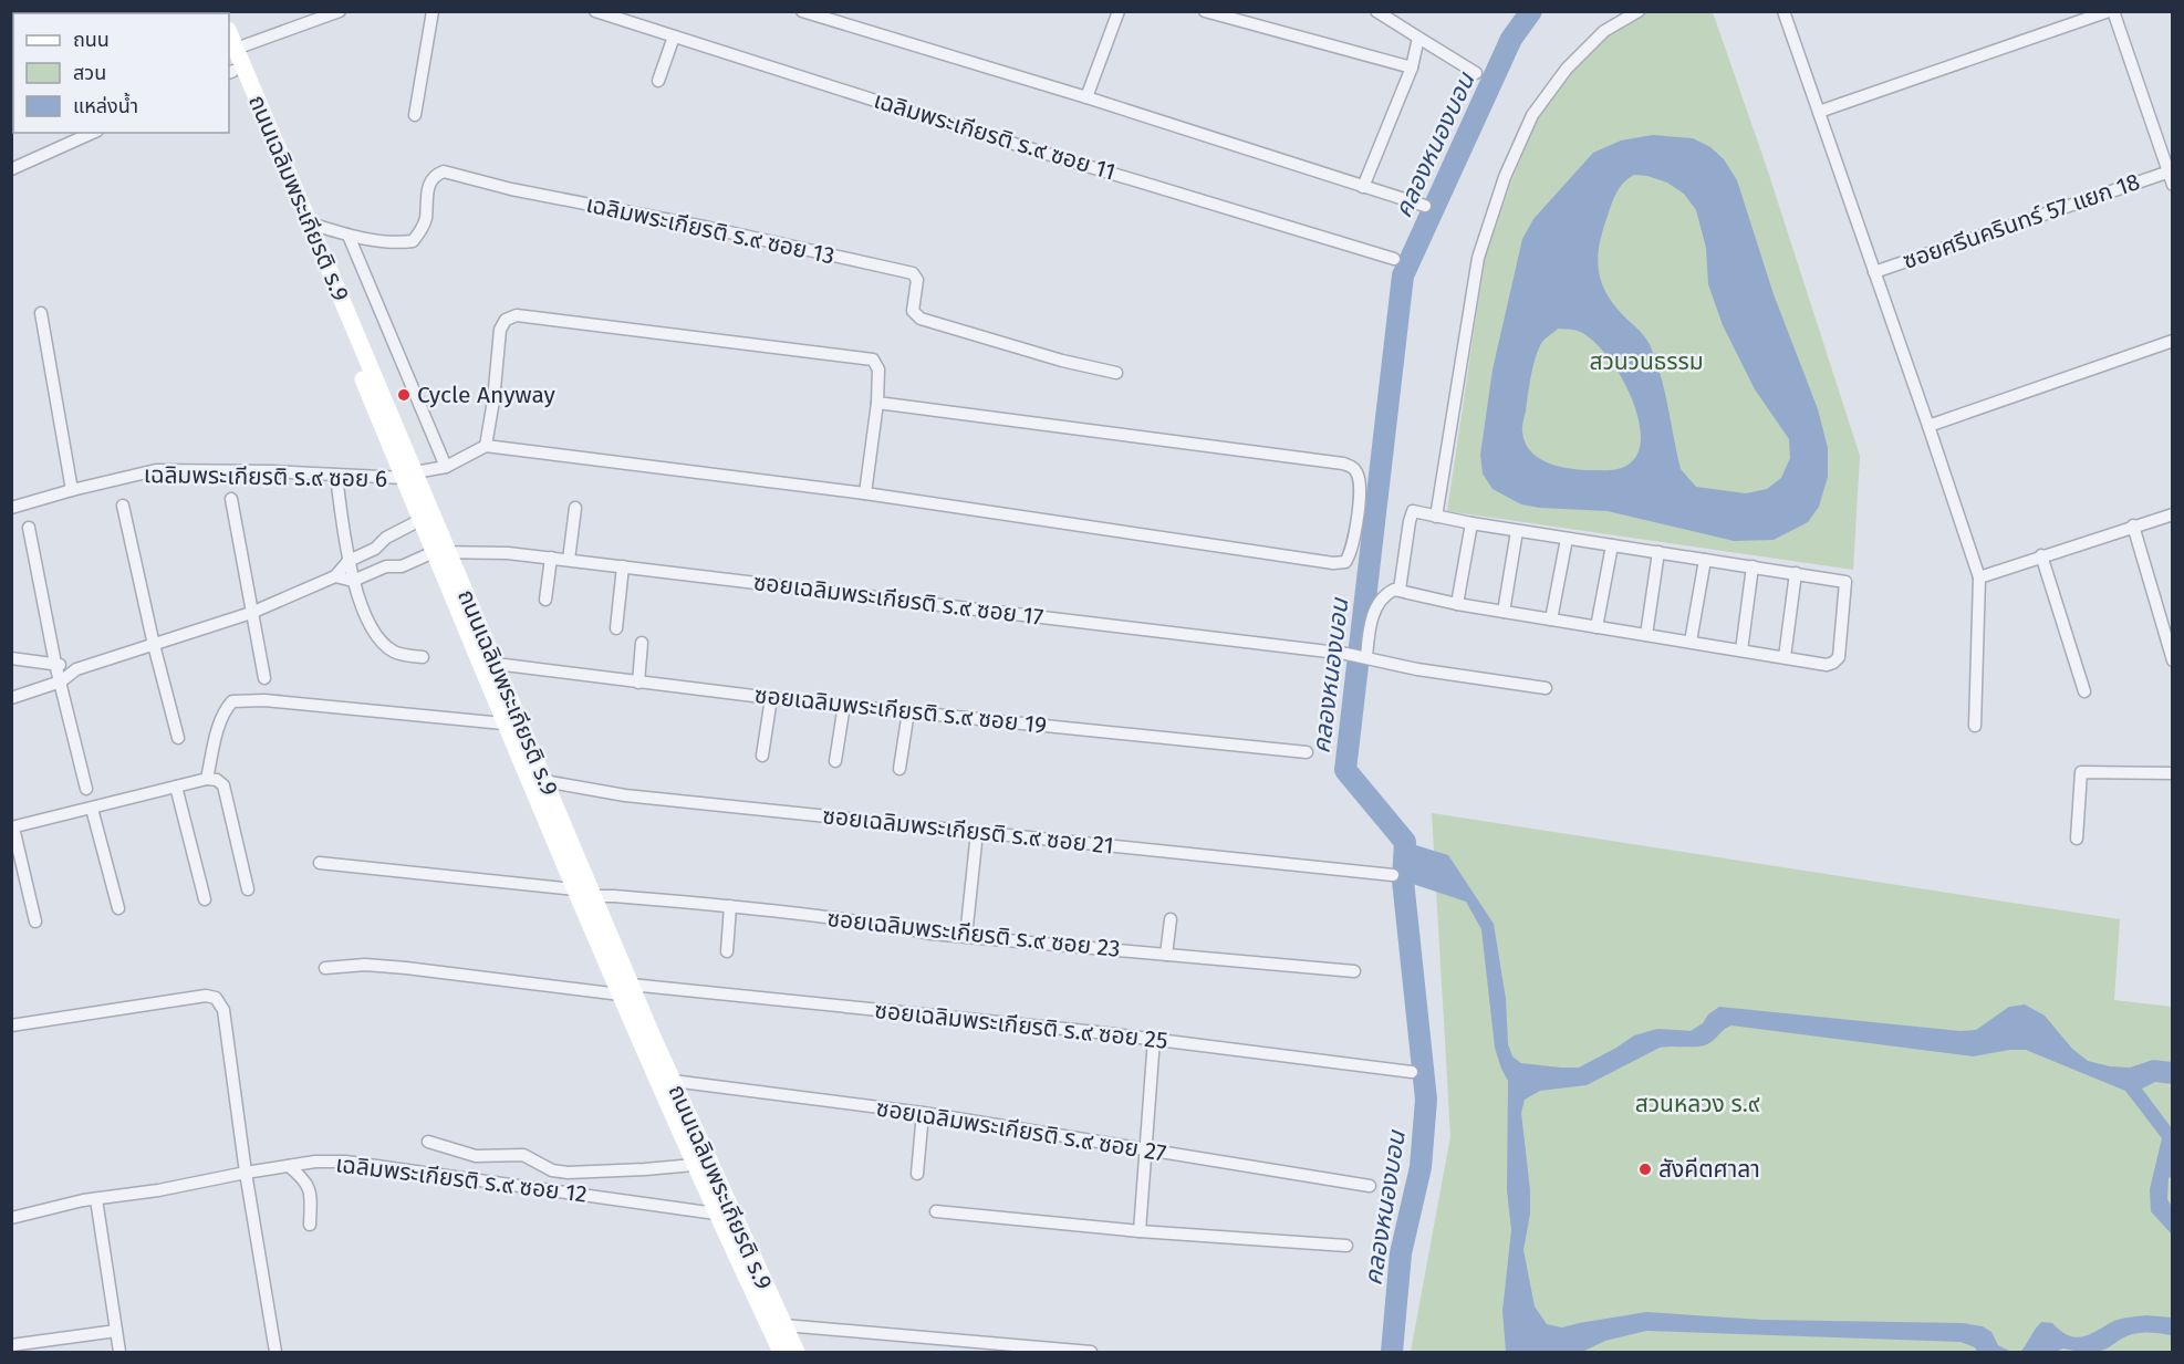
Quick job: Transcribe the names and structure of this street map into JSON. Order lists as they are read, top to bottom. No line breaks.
{"streets":{"main road":["ถนนเฉลิมพระเกียรติ ร.9"],"street":["เฉลิมพระเกียรติ ร.๙ ซอย 11","ซอยศรีนครินทร์ 57 แยก 18","เฉลิมพระเกียรติ ร.๙ ซอย 13","เฉลิมพระเกียรติ ร.๙ ซอย 6","ซอยเฉลิมพระเกียรติ ร.๙ ซอย 17","ซอยเฉลิมพระเกียรติ ร.๙ ซอย 19","ซอยเฉลิมพระเกียรติ ร.๙ ซอย 21","ซอยเฉลิมพระเกียรติ ร.๙ ซอย 23","ซอยเฉลิมพระเกียรติ ร.๙ ซอย 25","ซอยเฉลิมพระเกียรติ ร.๙ ซอย 27","เฉลิมพระเกียรติ ร.๙ ซอย 12"]},"crossings":[["ถนนเฉลิมพระเกียรติ ร.9","เฉลิมพระเกียรติ ร.๙ ซอย 13"],["ถนนเฉลิมพระเกียรติ ร.9","เฉลิมพระเกียรติ ร.๙ ซอย 6"],["ถนนเฉลิมพระเกียรติ ร.9","ซอยเฉลิมพระเกียรติ ร.๙ ซอย 17"],["ถนนเฉลิมพระเกียรติ ร.9","ซอยเฉลิมพระเกียรติ ร.๙ ซอย 19"],["ถนนเฉลิมพระเกียรติ ร.9","ซอยเฉลิมพระเกียรติ ร.๙ ซอย 21"],["ถนนเฉลิมพระเกียรติ ร.9","ซอยเฉลิมพระเกียรติ ร.๙ ซอย 23"],["ถนนเฉลิมพระเกียรติ ร.9","ซอยเฉลิมพระเกียรติ ร.๙ ซอย 25"],["ถนนเฉลิมพระเกียรติ ร.9","ซอยเฉลิมพระเกียรติ ร.๙ ซอย 27"],["ถนนเฉลิมพระเกียรติ ร.9","เฉลิมพระเกียรติ ร.๙ ซอย 12"]],"water":["คลองหนองบอน"],"parks":["สวนวนธรรม","สวนหลวง ร.๙"],"places":["Cycle Anyway","สังคีตศาลา"],"legend":["ถนน","สวน","แหล่งน้ำ"]}
